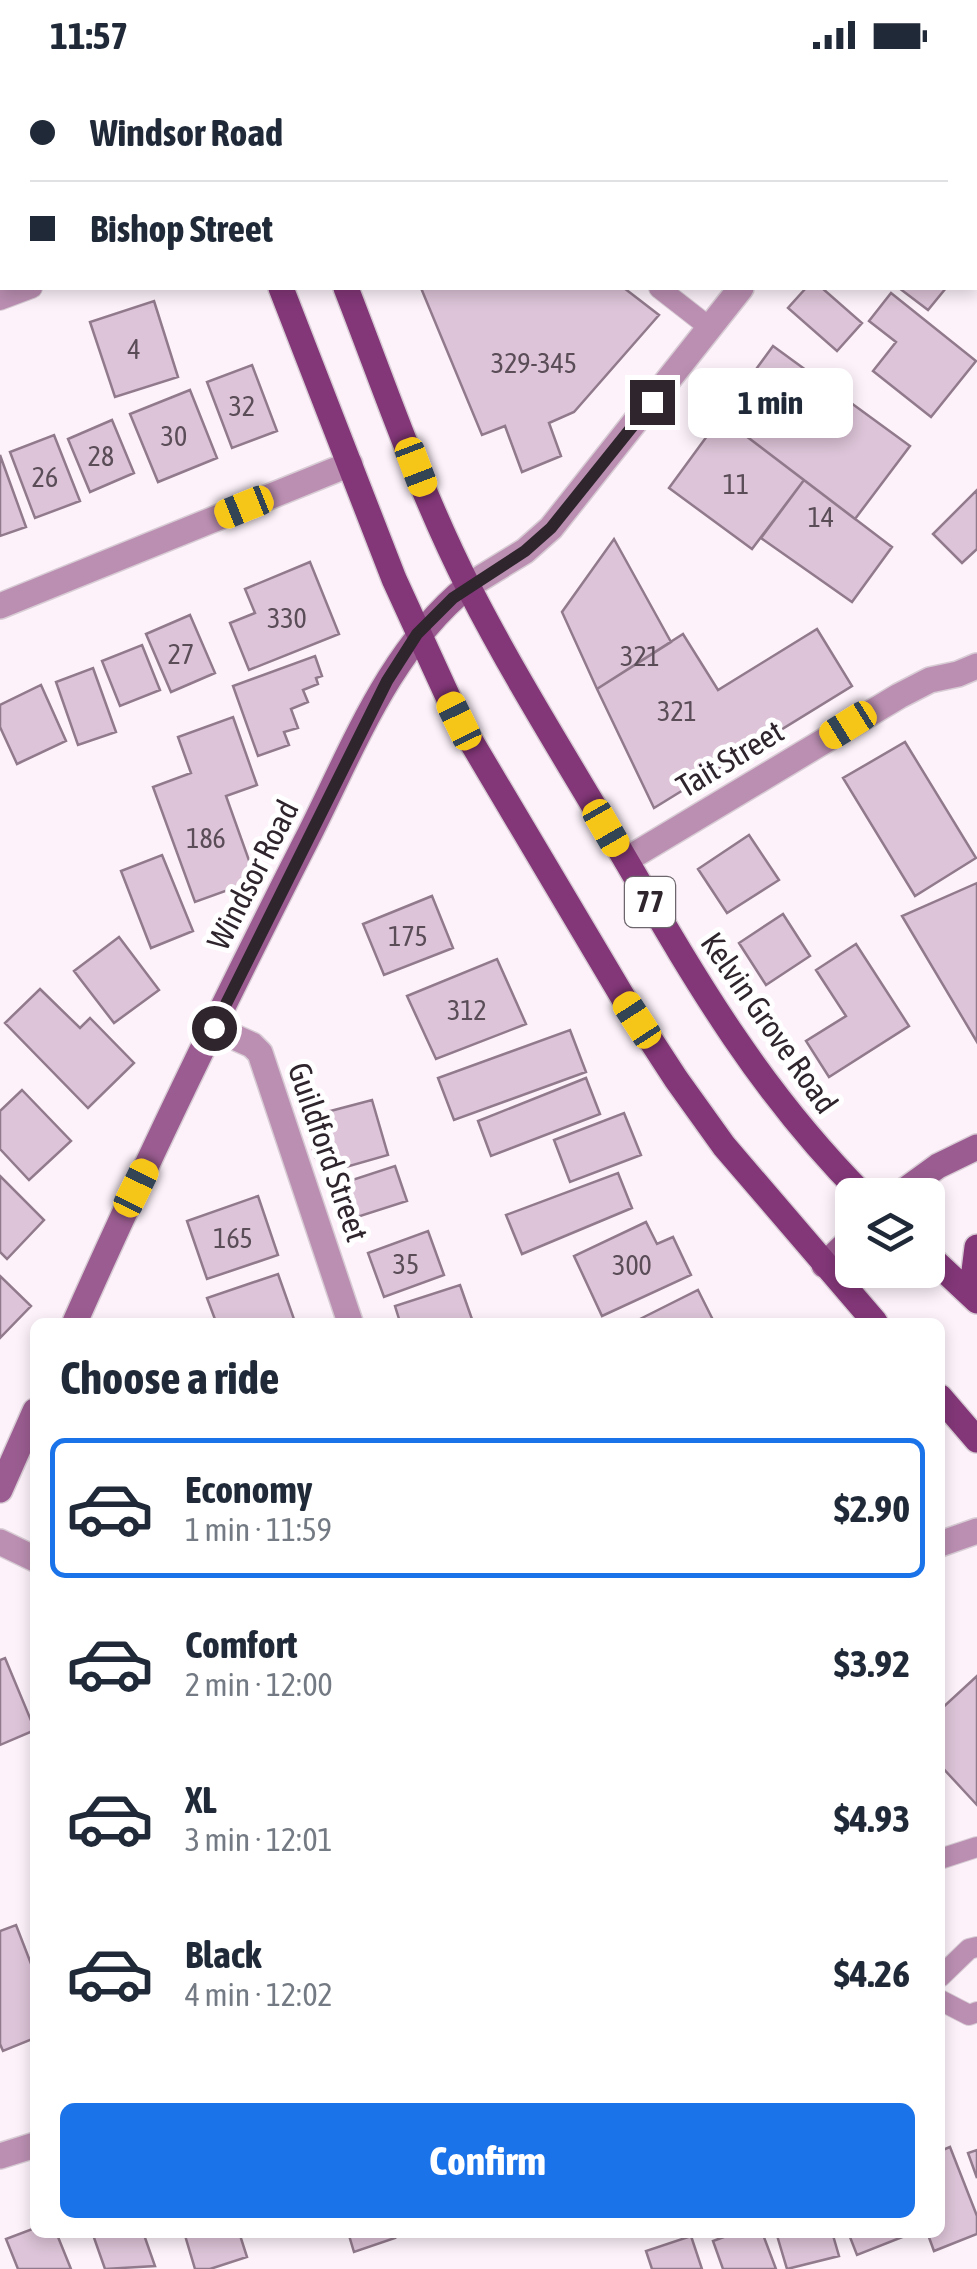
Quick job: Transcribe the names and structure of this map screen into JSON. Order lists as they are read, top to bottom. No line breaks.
{"streets":{"main road":["Windsor Road","77","Kelvin Grove Road"],"street":["Tait Street","Guildford Street"]},"crossings":[["Tait Street","Kelvin Grove Road"],["Windsor Road","77"],["Windsor Road","Kelvin Grove Road"],["Windsor Road","Guildford Street"]],"house_numbers":["4","329-345","32","30","28","26","11","14","330","27","321","321","186","175","312","165","35","300"],"page":{"status":"11:57","banner":["Windsor Road","Bishop Street"],"bubble":"1 min","heading":"Choose a ride","list":[{"name":"Economy","note":"1 min · 11:59","value":"$2.90"},{"name":"Comfort","note":"2 min · 12:00","value":"$3.92"},{"name":"XL","note":"3 min · 12:01","value":"$4.93"},{"name":"Black","note":"4 min · 12:02","value":"$4.26"}],"buttons":"Confirm"}}
